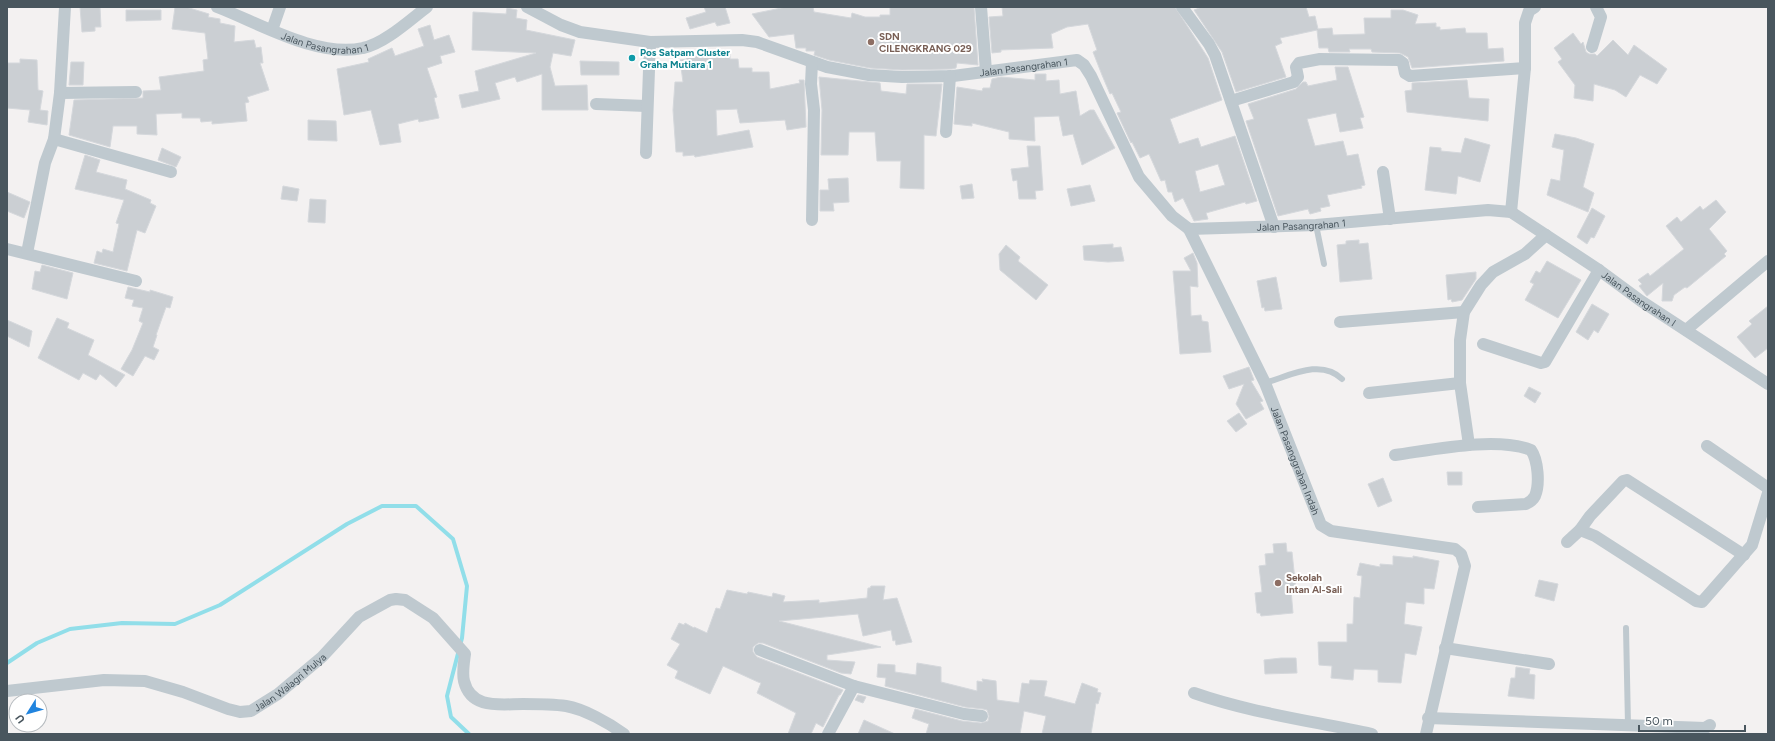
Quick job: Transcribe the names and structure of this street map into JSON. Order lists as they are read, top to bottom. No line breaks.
{"streets":{"street":["Jalan Pasangrahan 1","Jalan Pasangrahan I","Jalan Pasanggrahan Indah","Jalan Walagri Mulya"]},"crossings":[["Jalan Pasangrahan 1","Jalan Pasangrahan I"],["Jalan Pasangrahan 1","Jalan Pasanggrahan Indah"]],"places":["SDN CILENGKRANG 029","Pos Satpam Cluster Graha Mutiara 1","Sekolah Intan Al-Sali"],"scale_bar":"50 m","north":"bottom left"}
